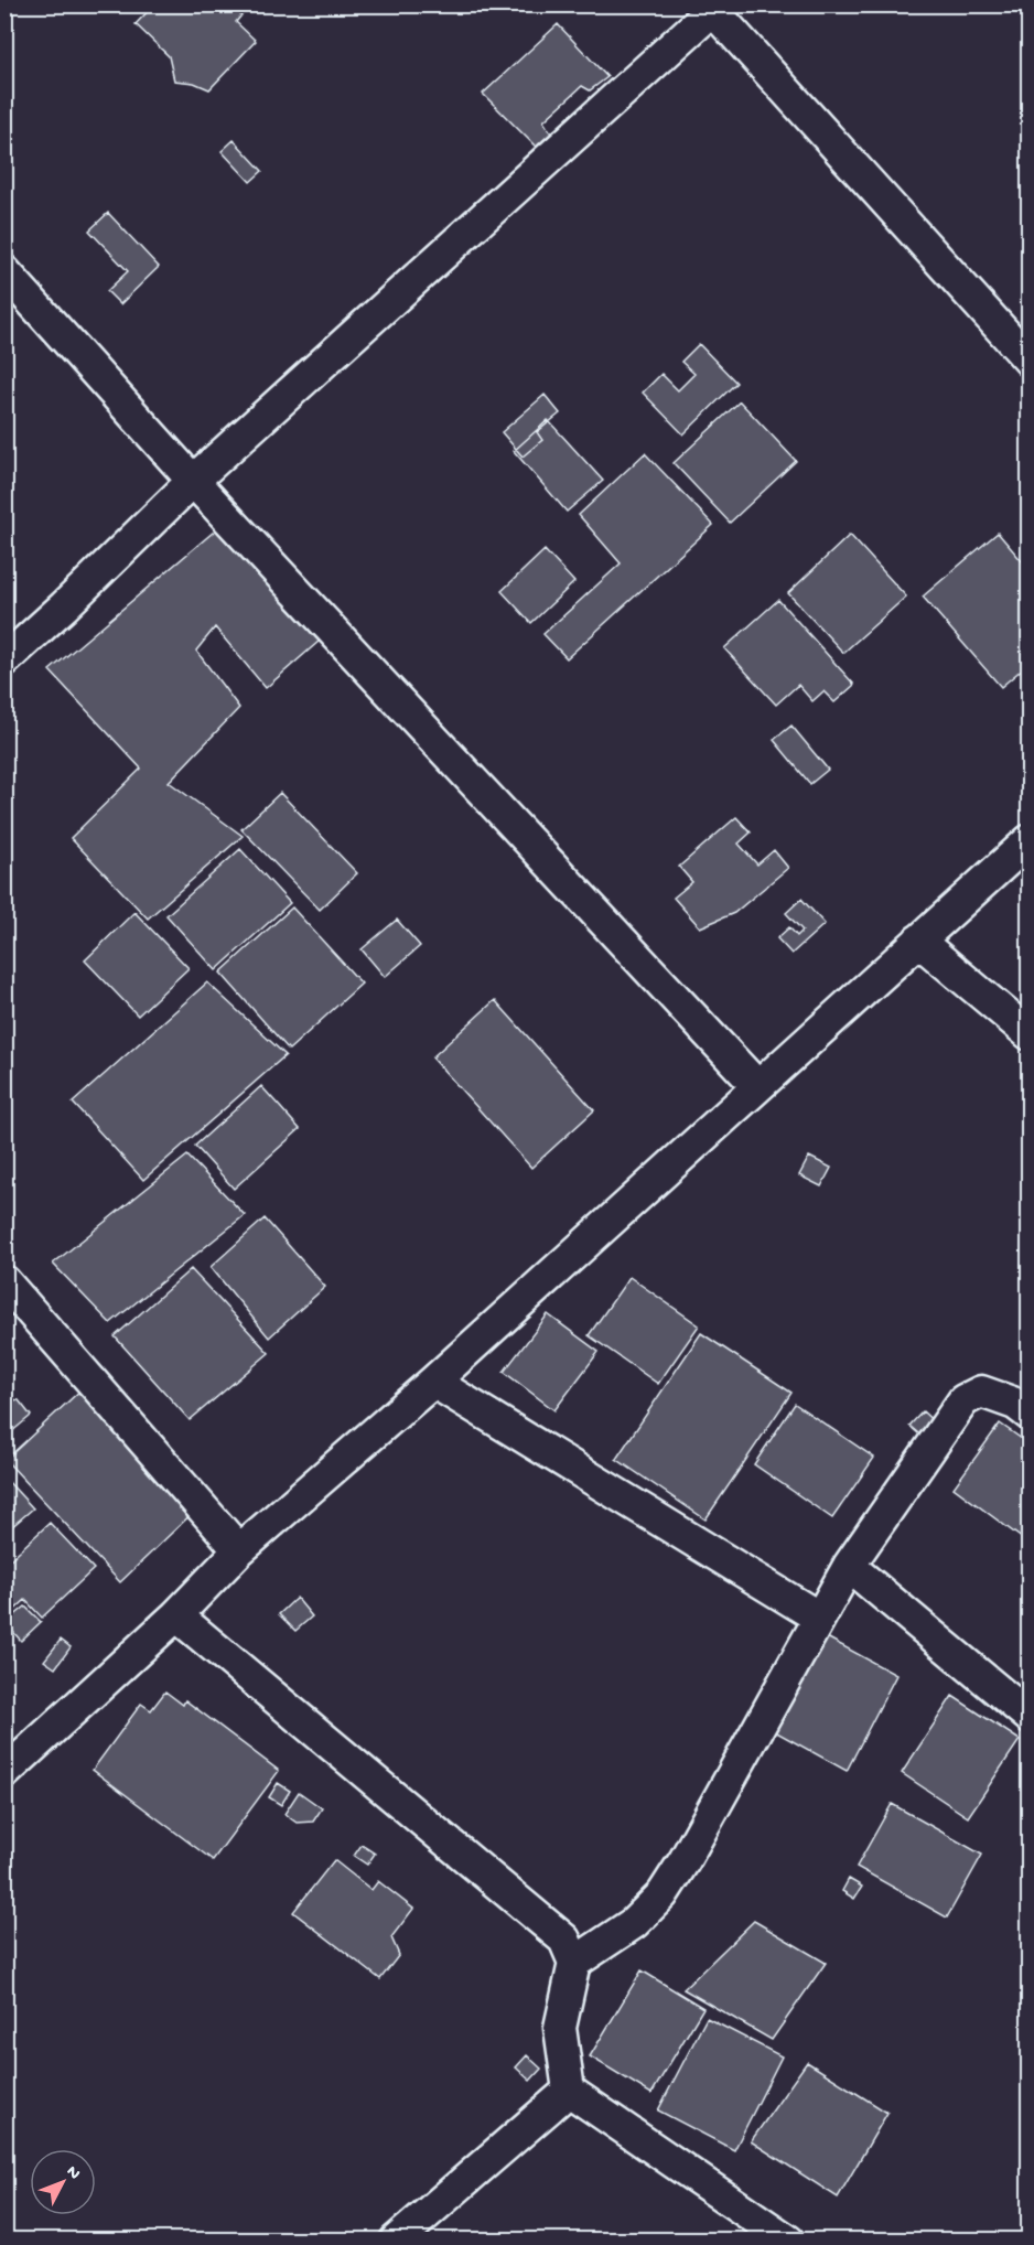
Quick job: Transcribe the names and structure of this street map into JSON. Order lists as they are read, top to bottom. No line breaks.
{"north":"top right"}
